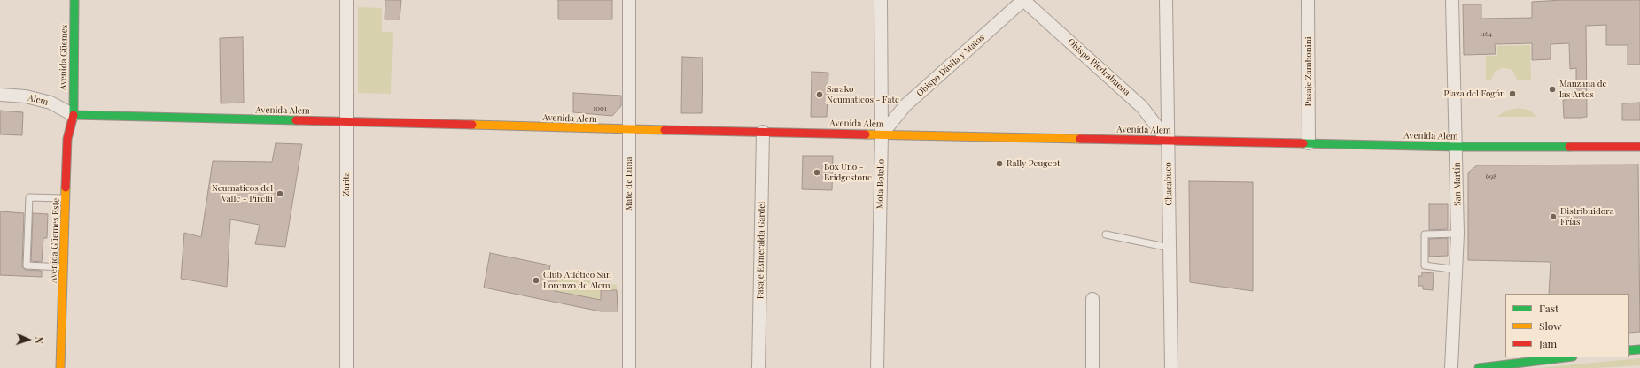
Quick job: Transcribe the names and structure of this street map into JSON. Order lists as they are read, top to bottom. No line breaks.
{"streets":{"main road":["Avenida Güemes","Avenida Alem","Avenida Güemes Este"],"street":["Obispo Dávila y Matos","Obispo Piedrabuena","Pasaje Zambonini","Alem","Zurita","Mate de Luna","Mota Botello","Chacabuco","San Martín","Pasaje Esmeralda Gardel"]},"crossings":[["Avenida Güemes","Alem"],["Avenida Güemes","Avenida Alem"],["Avenida Güemes","Avenida Güemes Este"],["Obispo Dávila y Matos","Obispo Piedrabuena"],["Obispo Dávila y Matos","Avenida Alem"],["Obispo Dávila y Matos","Mota Botello"],["Obispo Piedrabuena","Avenida Alem"],["Obispo Piedrabuena","Chacabuco"],["Pasaje Zambonini","Avenida Alem"],["Alem","Avenida Alem"],["Alem","Avenida Güemes Este"],["Avenida Alem","Zurita"],["Avenida Alem","Mate de Luna"],["Avenida Alem","Mota Botello"],["Avenida Alem","Chacabuco"],["Avenida Alem","San Martín"],["Avenida Alem","Avenida Güemes Este"],["Avenida Alem","Pasaje Esmeralda Gardel"]],"places":["Manzana de las Artes","Plaza del Fogón","Sarako Neumaticos - Fate","Rally Peugeot","Box Uno - Bridgestone","Neumaticos del Valle - Pirelli","Distribuidora Frías","Club Atlético San Lorenzo de Alem"],"house_numbers":["1164","1001","698"],"legend":["Fast","Slow","Jam"],"north":"right"}
